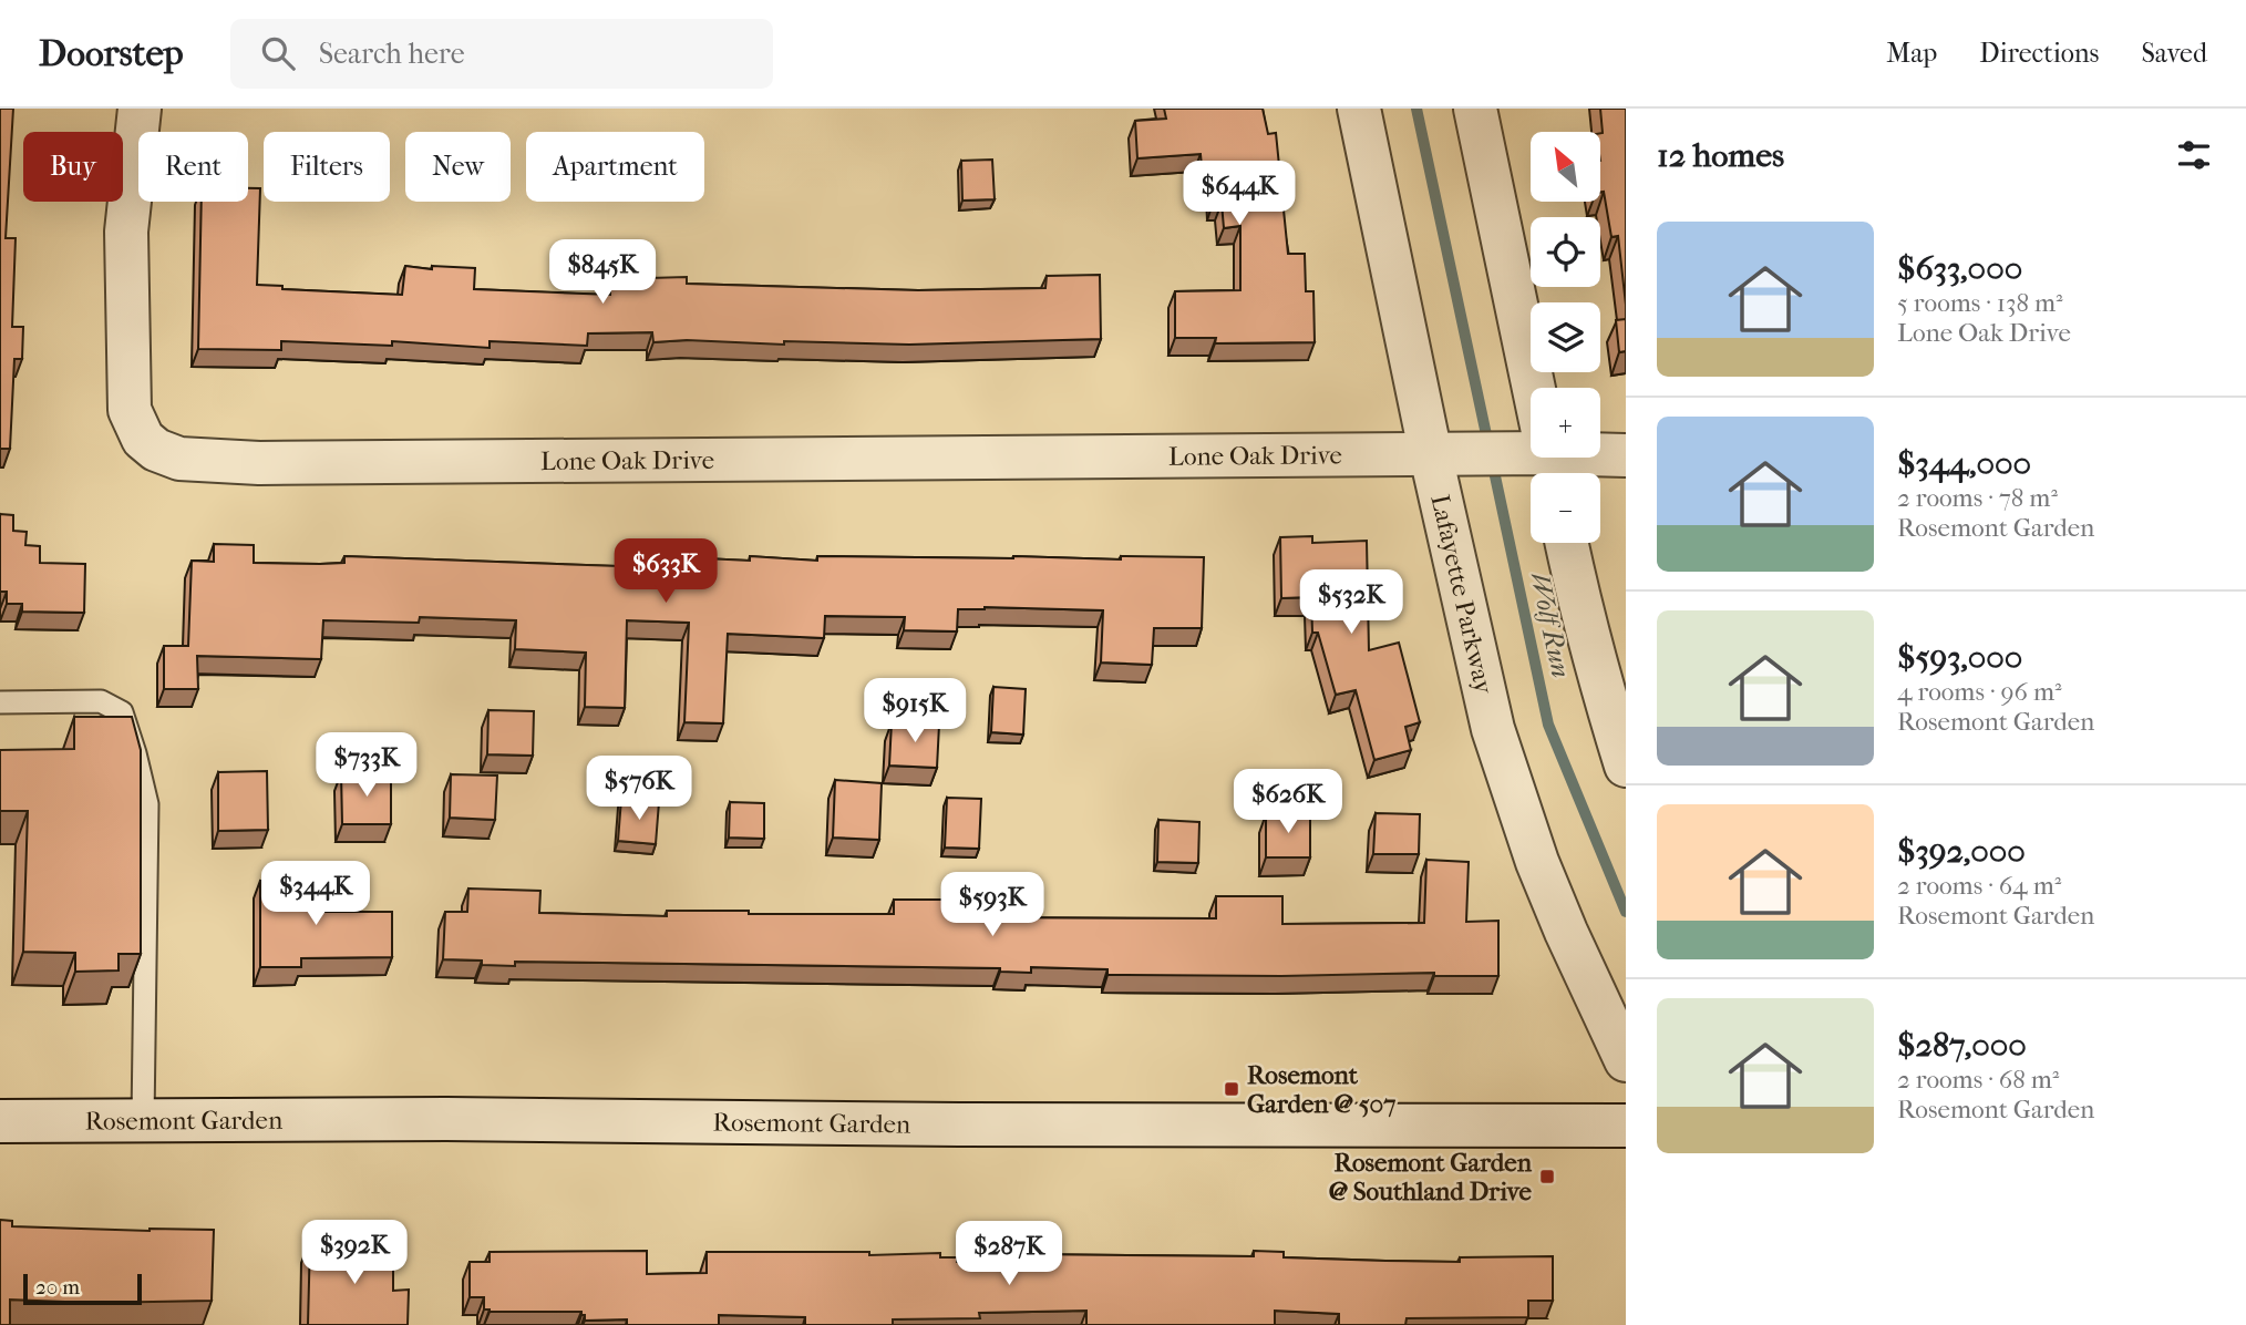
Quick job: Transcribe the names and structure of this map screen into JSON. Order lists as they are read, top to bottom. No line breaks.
{"streets":{"street":["Lone Oak Drive","Lafayette Parkway","Rosemont Garden"]},"crossings":[["Lone Oak Drive","Lafayette Parkway"]],"water":["Wolf Run"],"places":{"transit":["Rosemont Garden @ 507","Rosemont Garden @ Southland Drive"]},"scale_bar":"20 m","north":"top left","page":{"header":"Doorstep","search":"Search here","nav":["Map","Directions","Saved"],"heading":"12 homes","map_buttons":["+","−"],"chip":["Buy","Rent","Filters","New","Apartment"],"price":["$644K","$845K","$633K","$532K","$915K","$733K","$576K","$626K","$344K","$593K","$392K","$287K"],"list":[{"name":"$633,000","note":"5 rooms · 138 m² · Lone Oak Drive"},{"name":"$344,000","note":"2 rooms · 78 m² · Rosemont Garden"},{"name":"$593,000","note":"4 rooms · 96 m² · Rosemont Garden"},{"name":"$392,000","note":"2 rooms · 64 m² · Rosemont Garden"},{"name":"$287,000","note":"2 rooms · 68 m² · Rosemont Garden"}],"scale":"20 m"}}
